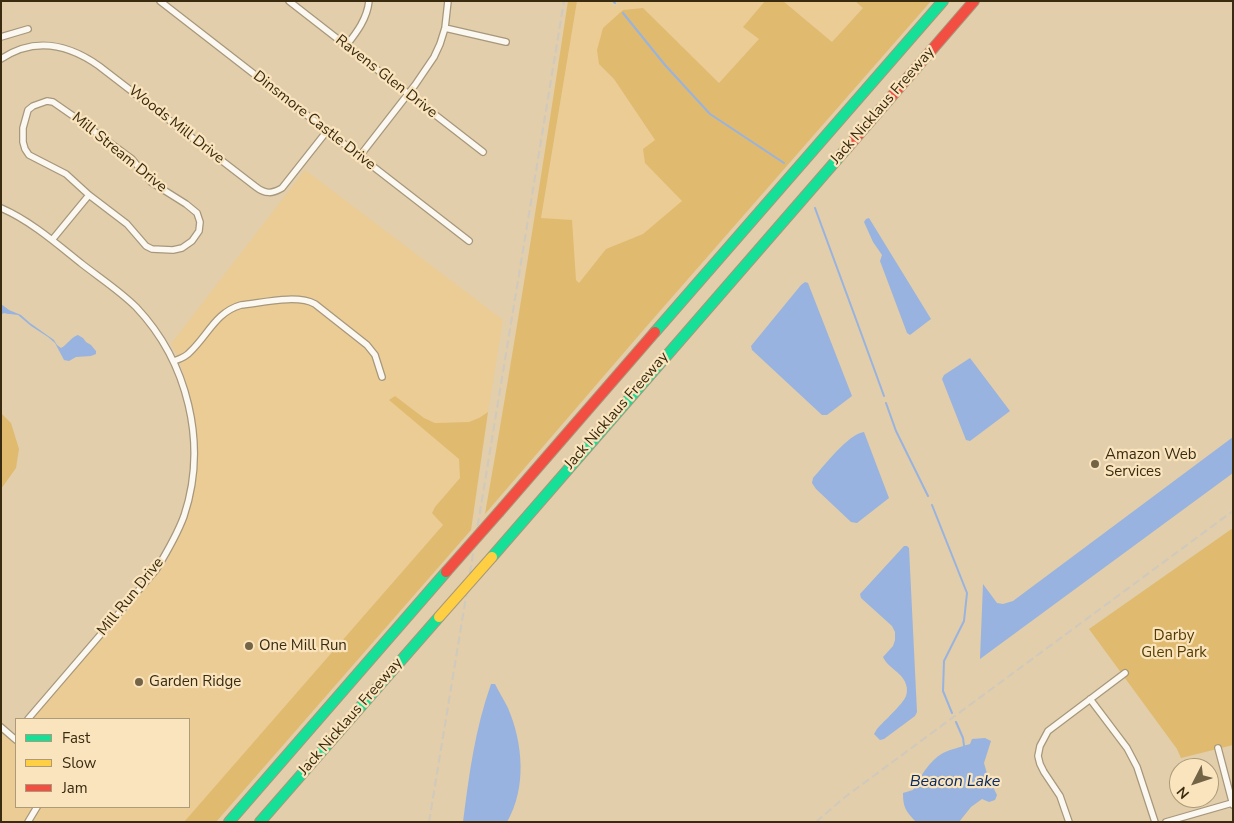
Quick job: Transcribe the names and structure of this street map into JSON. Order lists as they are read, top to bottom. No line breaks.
{"streets":{"highway":["Jack Nicklaus Freeway"],"street":["Ravens Glen Drive","Dinsmore Castle Drive","Woods Mill Drive","Mill Stream Drive","Mill Run Drive"]},"crossings":[["Dinsmore Castle Drive","Woods Mill Drive"]],"water":["Beacon Lake"],"parks":["Darby Glen Park"],"places":["Amazon Web Services","One Mill Run","Garden Ridge"],"legend":["Fast","Slow","Jam"],"north":"bottom left"}
